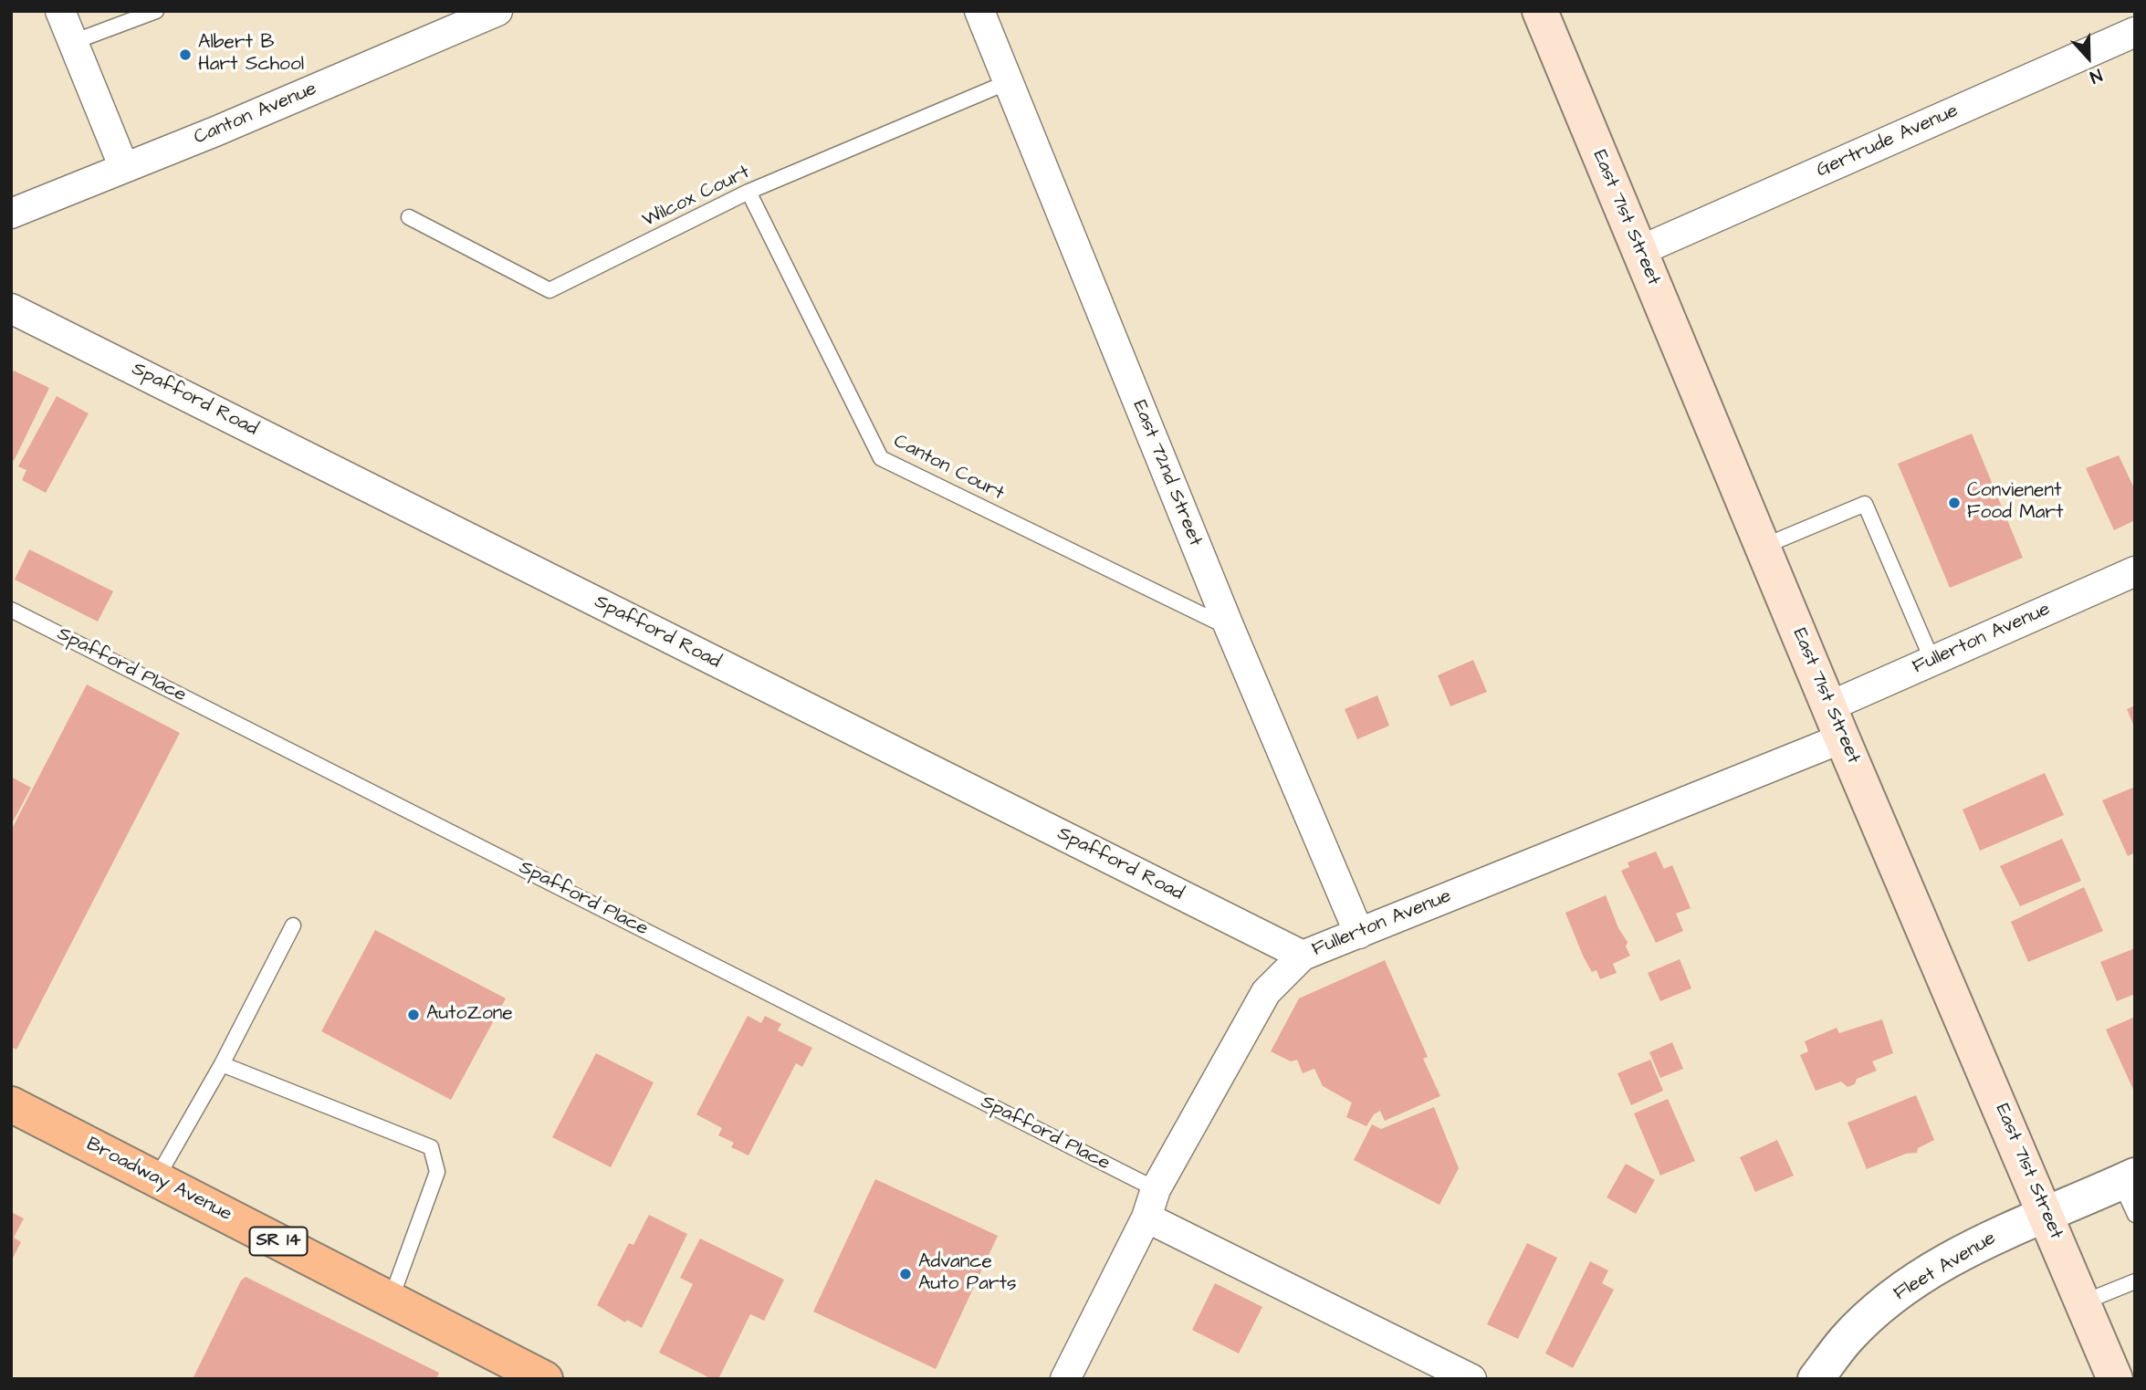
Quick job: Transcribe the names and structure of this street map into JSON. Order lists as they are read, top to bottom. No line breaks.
{"streets":{"main road":["East 71st Street","Broadway Avenue","SR 14"],"street":["Canton Avenue","Gertrude Avenue","Spafford Road","East 72nd Street","Fullerton Avenue","Fleet Avenue"],"lane":["Wilcox Court","Canton Court","Spafford Place"]},"crossings":[["Gertrude Avenue","East 71st Street"],["Wilcox Court","Canton Court"],["Wilcox Court","East 72nd Street"],["East 71st Street","Fullerton Avenue"],["East 71st Street","Fleet Avenue"],["Spafford Road","Fullerton Avenue"],["Canton Court","East 72nd Street"],["East 72nd Street","Fullerton Avenue"],["Fullerton Avenue","Spafford Place"]],"places":["Albert B Hart School","Convienent Food Mart","AutoZone","Advance Auto Parts"],"north":"bottom"}
